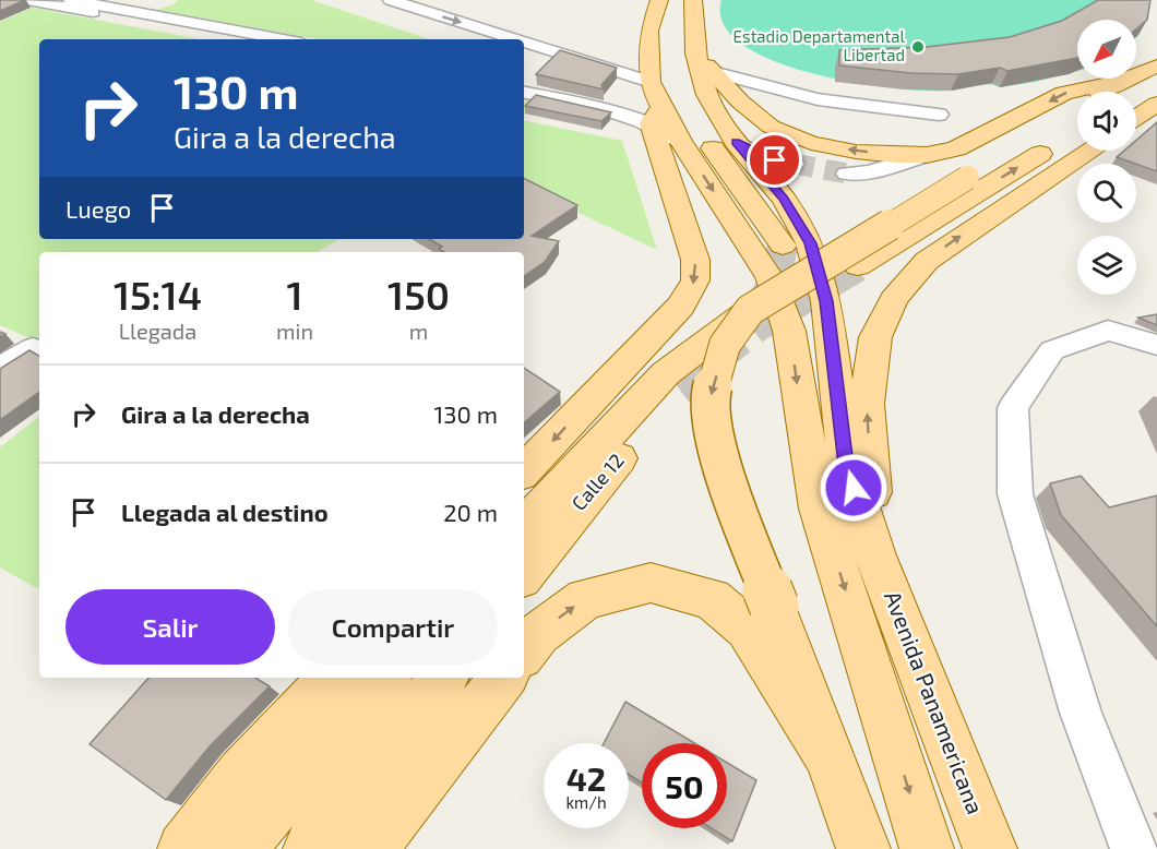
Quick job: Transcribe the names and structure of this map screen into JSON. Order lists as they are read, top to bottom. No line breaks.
{"streets":{"main road":["Calle 12","Avenida Panamericana"]},"places":["Estadio Departamental Libertad"],"north":"bottom left","page":{"turn":["130 m","Gira a la derecha"],"then":"Luego","eta":["15:14","Llegada","1","min","150","m"],"list":[{"name":"Gira a la derecha","value":"130 m"},{"name":"Llegada al destino","value":"20 m"}],"buttons":["Salir","Compartir"],"speed":"42 km/h","limit":"50"}}
